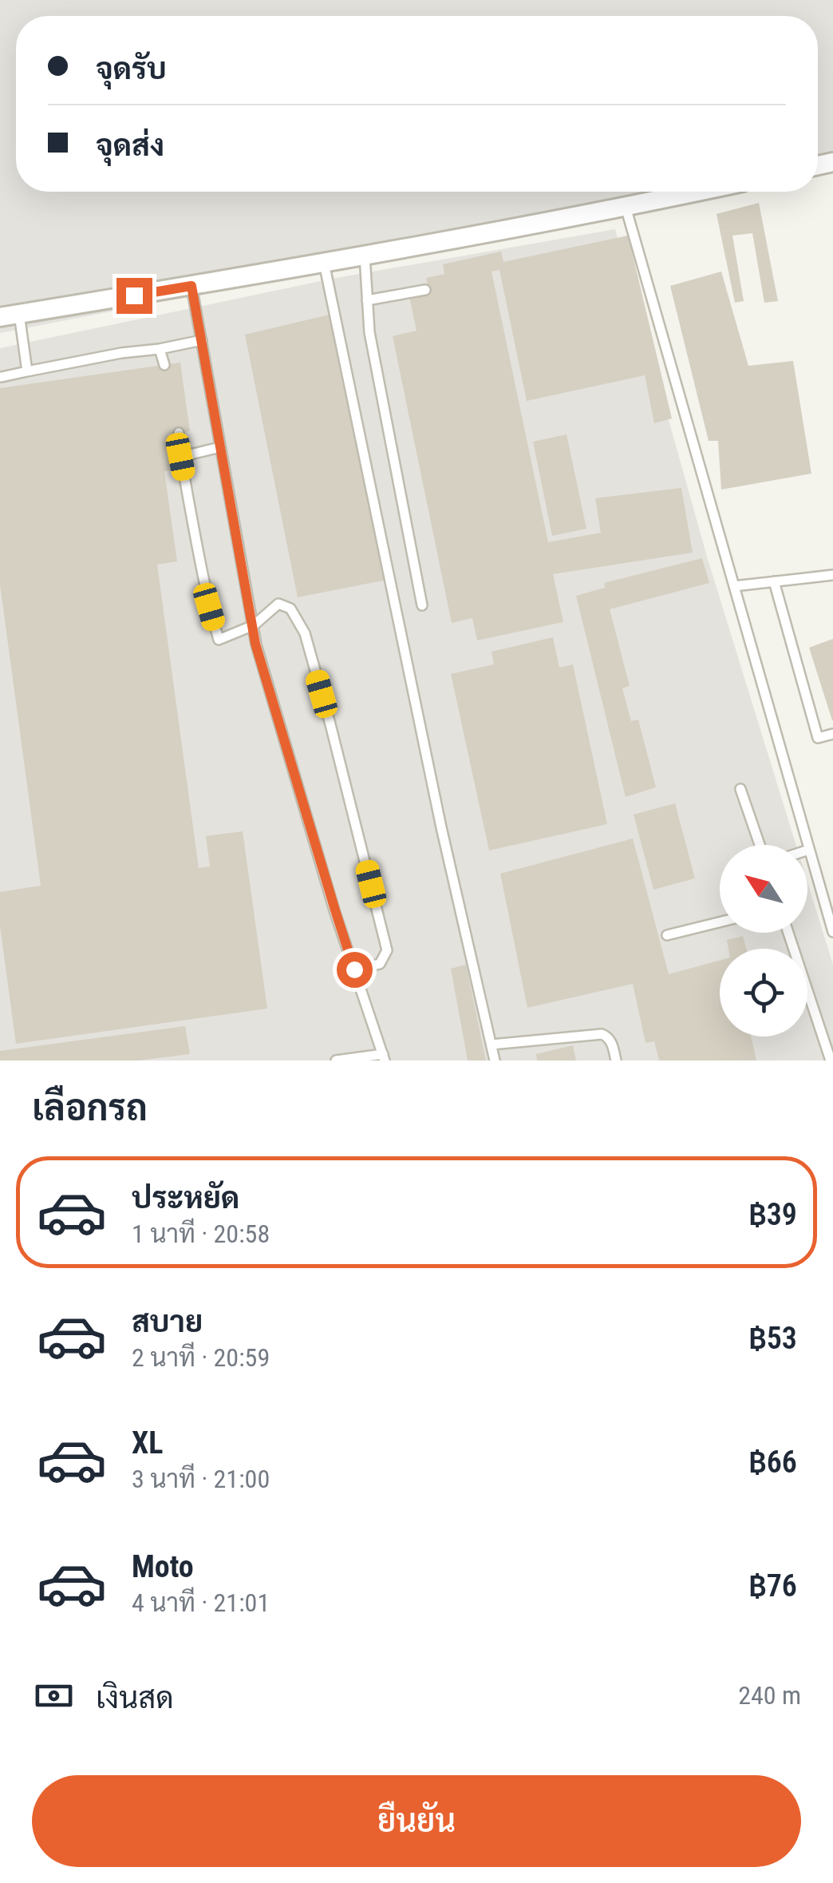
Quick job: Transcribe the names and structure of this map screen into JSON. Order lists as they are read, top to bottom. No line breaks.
{"north":"top left","page":{"banner":["จุดรับ","จุดส่ง"],"heading":"เลือกรถ","list":[{"name":"ประหยัด","note":"1 นาที · 20:58","value":"฿39"},{"name":"สบาย","note":"2 นาที · 20:59","value":"฿53"},{"name":"XL","note":"3 นาที · 21:00","value":"฿66"},{"name":"Moto","note":"4 นาที · 21:01","value":"฿76"}],"pay":["เงินสด","240 m"],"buttons":"ยืนยัน"}}
